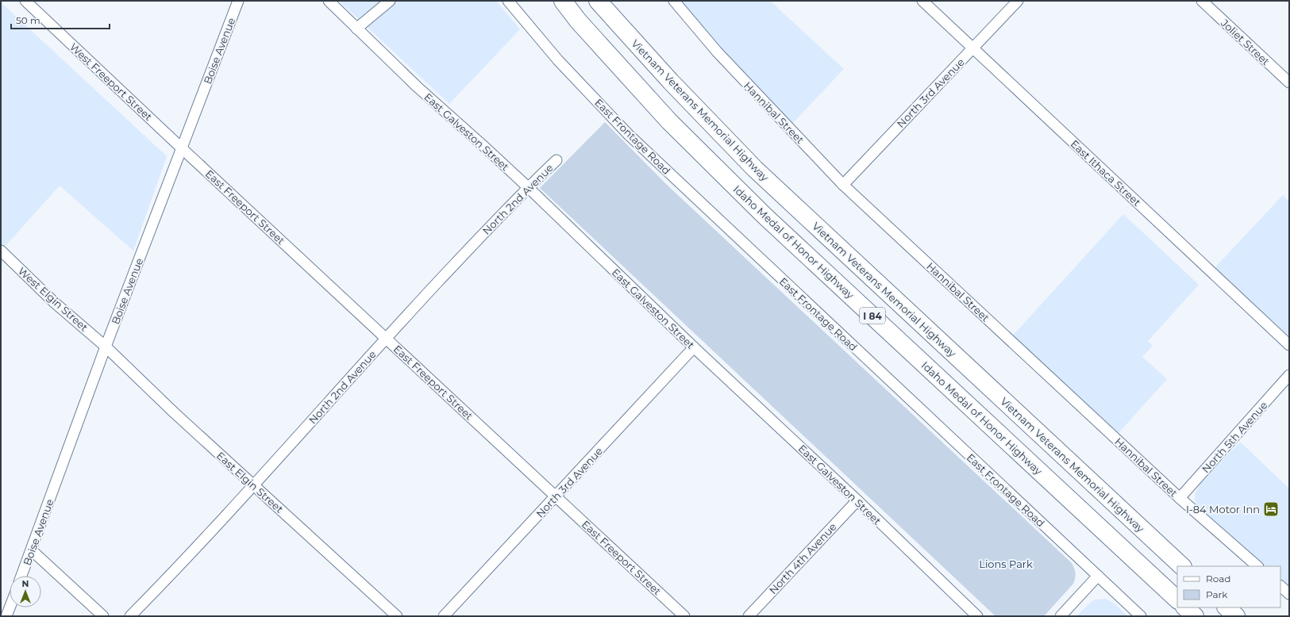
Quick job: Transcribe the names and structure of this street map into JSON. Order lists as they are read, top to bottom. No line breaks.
{"streets":{"highway":["Vietnam Veterans Memorial Highway","Idaho Medal of Honor Highway","I 84"],"street":["Joliet Street","Boise Avenue","West Freeport Street","North 3rd Avenue","Hannibal Street","East Galveston Street","East Frontage Road","East Ithaca Street","North 2nd Avenue","East Freeport Street","West Elgin Street","North 5th Avenue","East Elgin Street","North 4th Avenue"]},"crossings":[["Boise Avenue","West Freeport Street"],["Boise Avenue","East Freeport Street"],["Boise Avenue","West Elgin Street"],["Boise Avenue","East Elgin Street"],["West Freeport Street","East Freeport Street"],["North 3rd Avenue","Hannibal Street"],["North 3rd Avenue","East Galveston Street"],["North 3rd Avenue","East Ithaca Street"],["North 3rd Avenue","East Freeport Street"],["Hannibal Street","North 5th Avenue"],["East Galveston Street","North 2nd Avenue"],["East Galveston Street","North 4th Avenue"],["North 2nd Avenue","East Freeport Street"],["North 2nd Avenue","East Elgin Street"],["West Elgin Street","East Elgin Street"]],"parks":["Lions Park"],"places":{"hotel":["I-84 Motor Inn"]},"legend":["Road","Park"],"scale_bar":"50 m","north":"top"}
